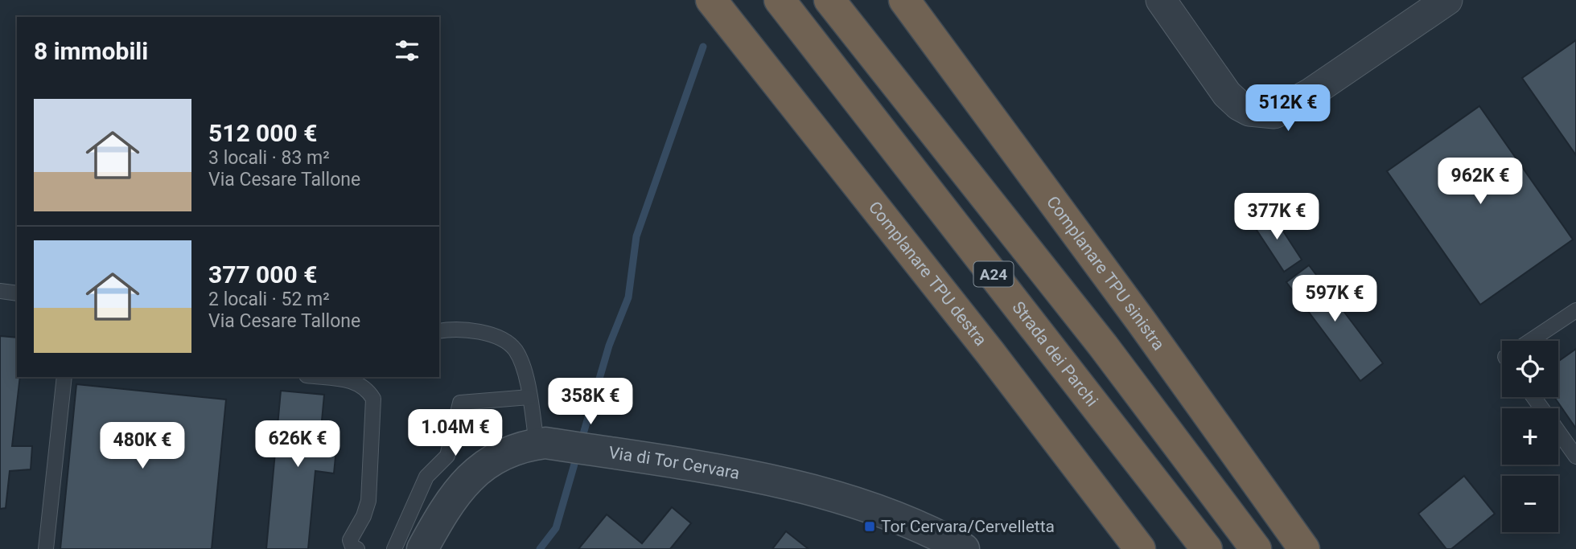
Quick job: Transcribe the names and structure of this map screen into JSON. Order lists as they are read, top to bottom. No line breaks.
{"streets":{"highway":["Complanare TPU destra","Complanare TPU sinistra","A24","Strada dei Parchi"],"street":["Via di Tor Cervara"]},"places":{"transit":["Tor Cervara/Cervelletta"]},"page":{"heading":"8 immobili","price":["512K €","962K €","377K €","597K €","358K €","1.04M €","626K €","480K €"],"list":[{"name":"512 000 €","note":"3 locali · 83 m² · Via Cesare Tallone"},{"name":"377 000 €","note":"2 locali · 52 m² · Via Cesare Tallone"}],"map_buttons":["+","−"]}}
